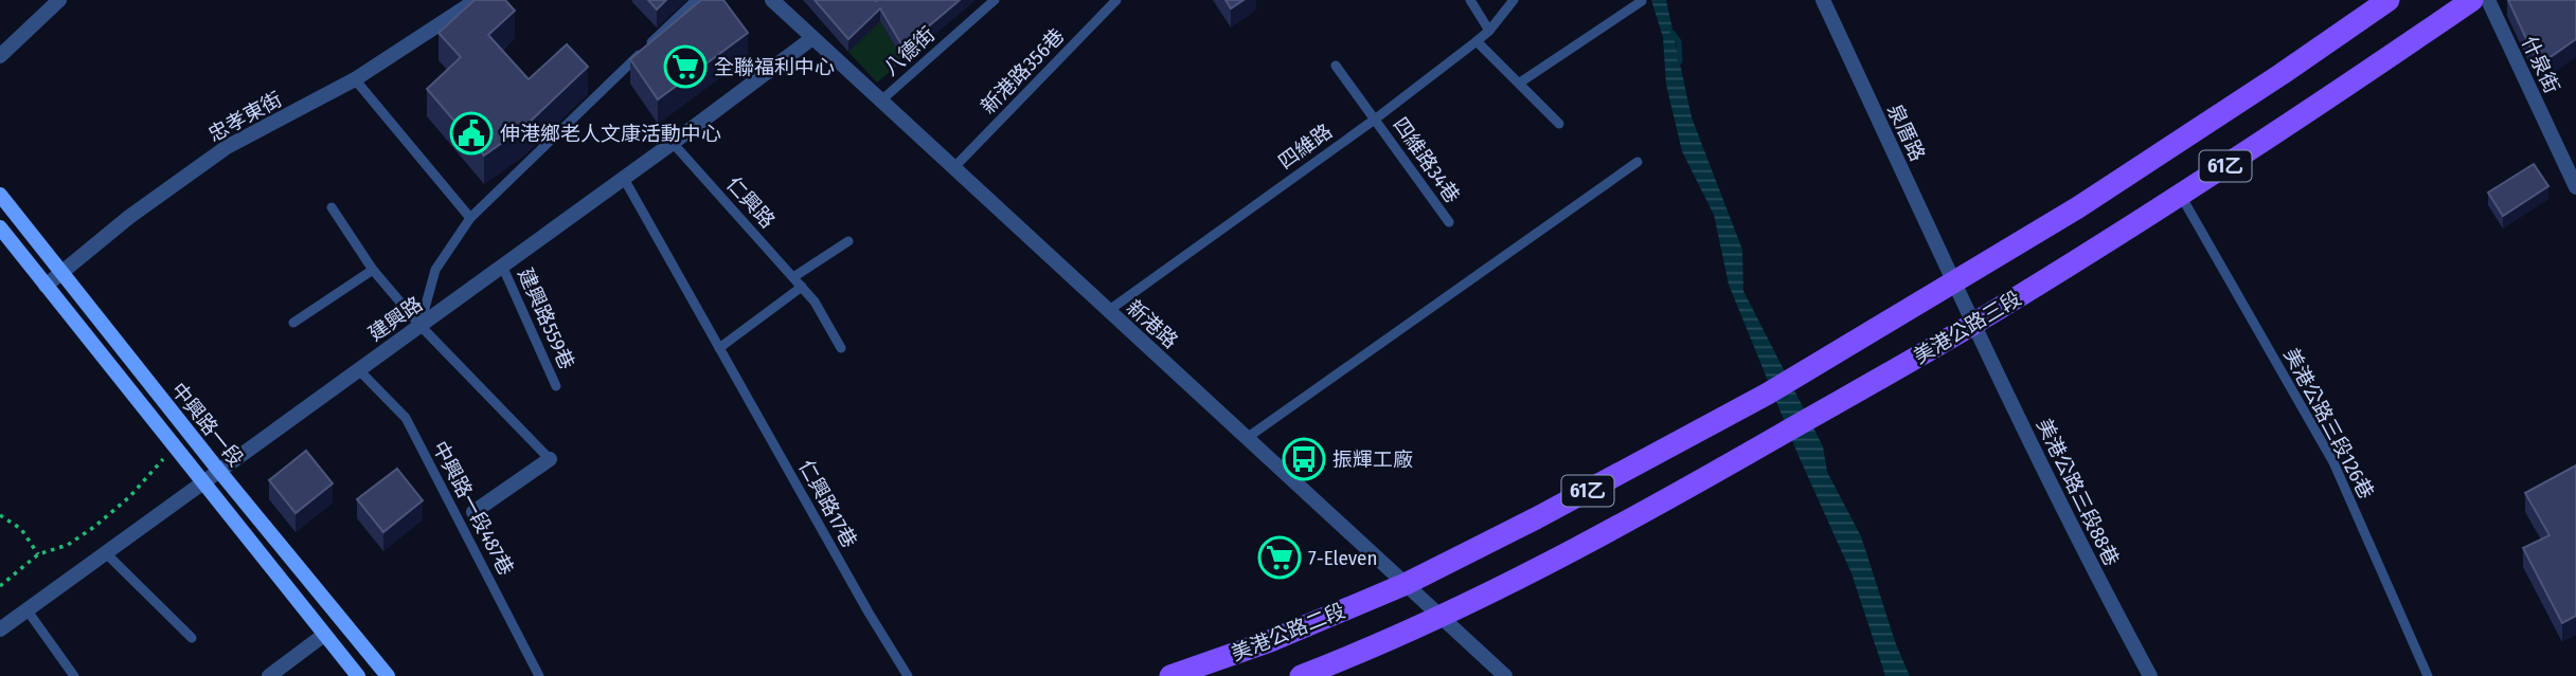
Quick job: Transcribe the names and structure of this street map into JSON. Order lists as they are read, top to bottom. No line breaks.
{"streets":{"main road":["61乙","美港公路三段","中興路一段","美港公路二段"],"street":["什泉街","忠孝東街","泉厝路","建興路","新港路","美港公路三段88巷"],"lane":["八德街","新港路356巷","四維路","四維路34巷","仁興路","建興路559巷","美港公路三段126巷","仁興路17巷","中興路一段487巷"]},"crossings":[["八德街","新港路"],["新港路356巷","新港路"],["忠孝東街","中興路一段"],["泉厝路","61乙"],["泉厝路","美港公路三段"],["泉厝路","美港公路三段88巷"],["四維路","四維路34巷"],["四維路","新港路"],["61乙","新港路"],["61乙","美港公路三段"],["61乙","美港公路二段"],["仁興路","建興路"],["建興路","建興路559巷"],["建興路","新港路"],["建興路","中興路一段"],["建興路","仁興路17巷"],["建興路","中興路一段487巷"],["新港路","美港公路三段"],["新港路","美港公路二段"],["美港公路三段","美港公路三段126巷"],["美港公路三段","美港公路三段88巷"]],"places":{"supermarket":["全聯福利中心","7-Eleven"],"public building":["伸港鄉老人文康活動中心"],"bus stop":["振輝工廠"]}}
